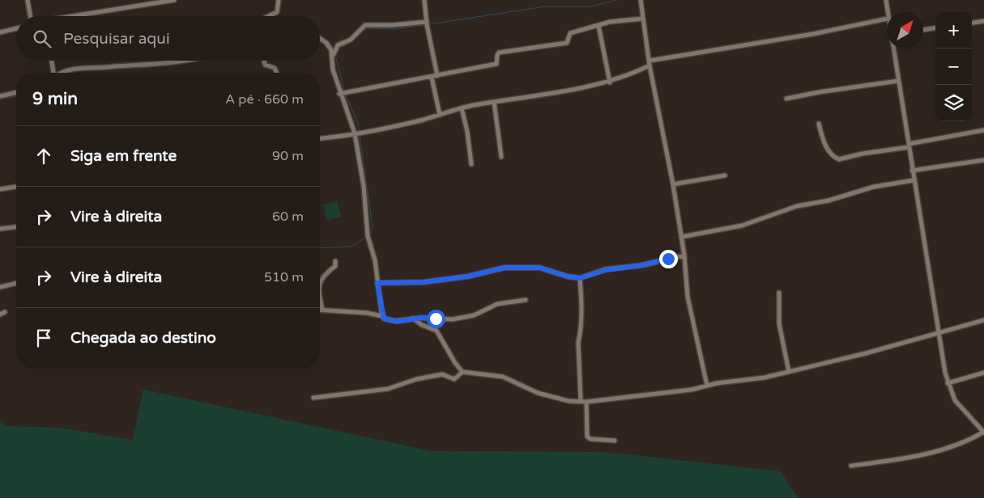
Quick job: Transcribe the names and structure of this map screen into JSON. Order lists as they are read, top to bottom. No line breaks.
{"north":"top right","page":{"map_buttons":["+","−"],"search":"Pesquisar aqui","heading":["9 min","A pé · 660 m"],"list":[["Siga em frente","90 m"],["Vire à direita","60 m"],["Vire à direita","510 m"],"Chegada ao destino"]}}
